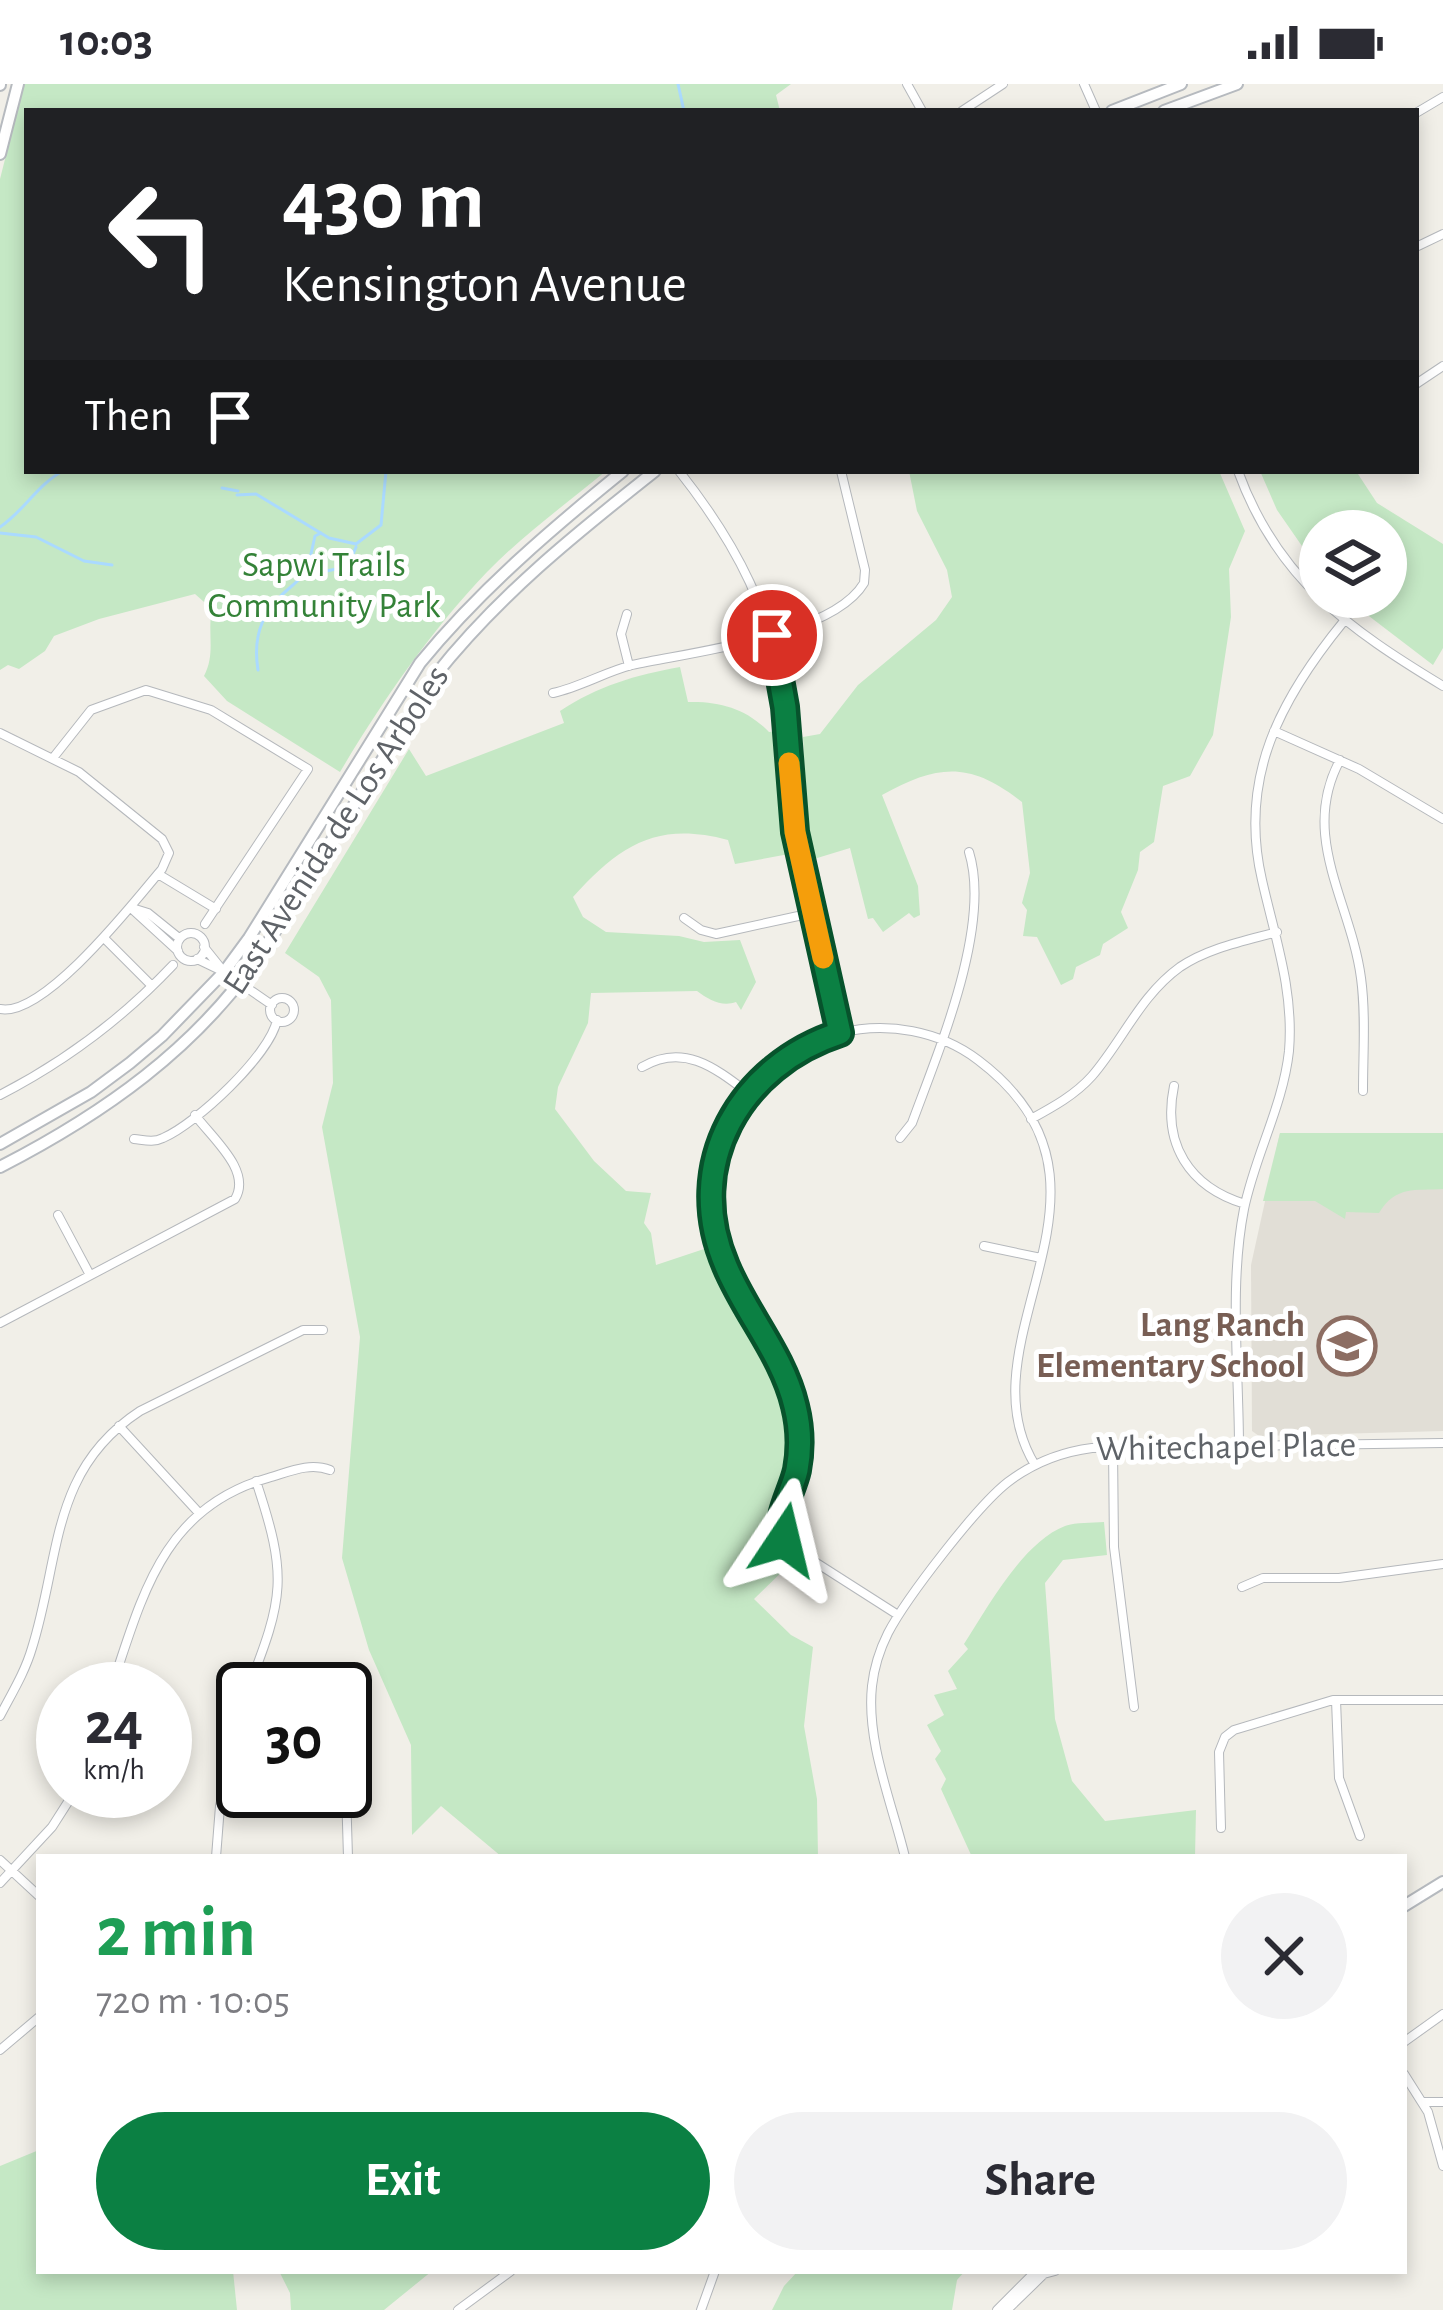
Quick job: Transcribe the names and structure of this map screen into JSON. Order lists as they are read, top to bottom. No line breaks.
{"streets":{"main road":["East Avenida de Los Arboles"],"street":["Whitechapel Place"]},"parks":["Sapwi Trails Community Park"],"places":{"school or university":["Lang Ranch Elementary School"]},"page":{"status":"10:03","turn":["430 m","Kensington Avenue"],"then":"Then","speed":"24 km/h","limit":"30","heading":["2 min","720 m · 10:05"],"buttons":["Exit","Share"]}}
